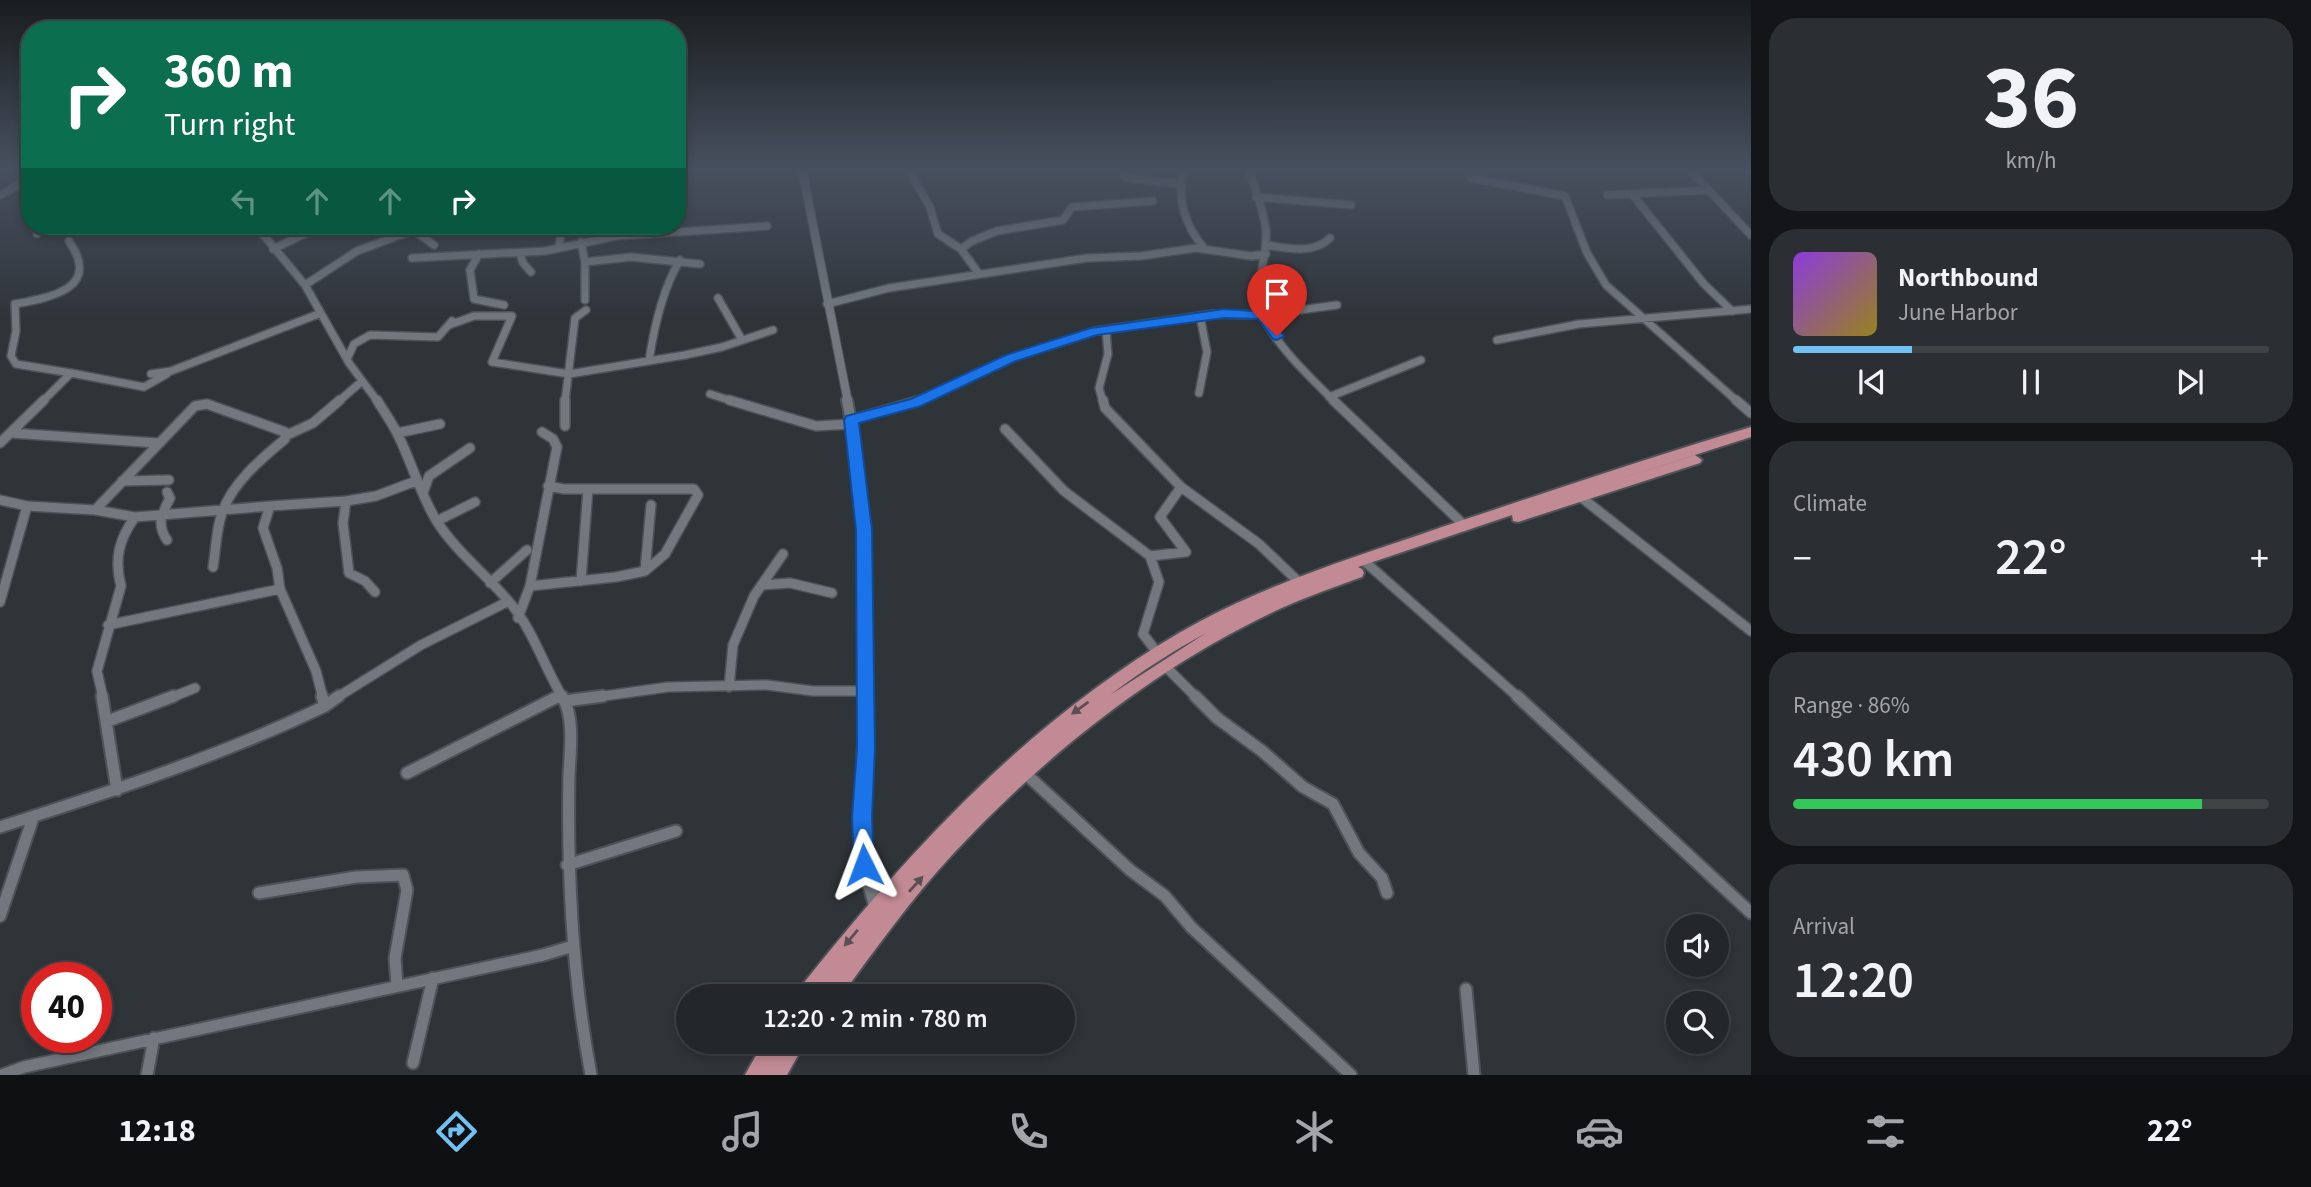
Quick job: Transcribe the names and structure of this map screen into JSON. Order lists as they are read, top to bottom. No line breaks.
{"page":{"tile":[["36","km/h"],"Climate",["Range · 86%","430 km"],["Arrival","12:20"]],"turn":["360 m","Turn right"],"song":["Northbound","June Harbor"],"heat":["−","22°","+"],"limit":"40","trip":"12:20 · 2 min · 780 m","tabs":["12:18","22°"]}}
